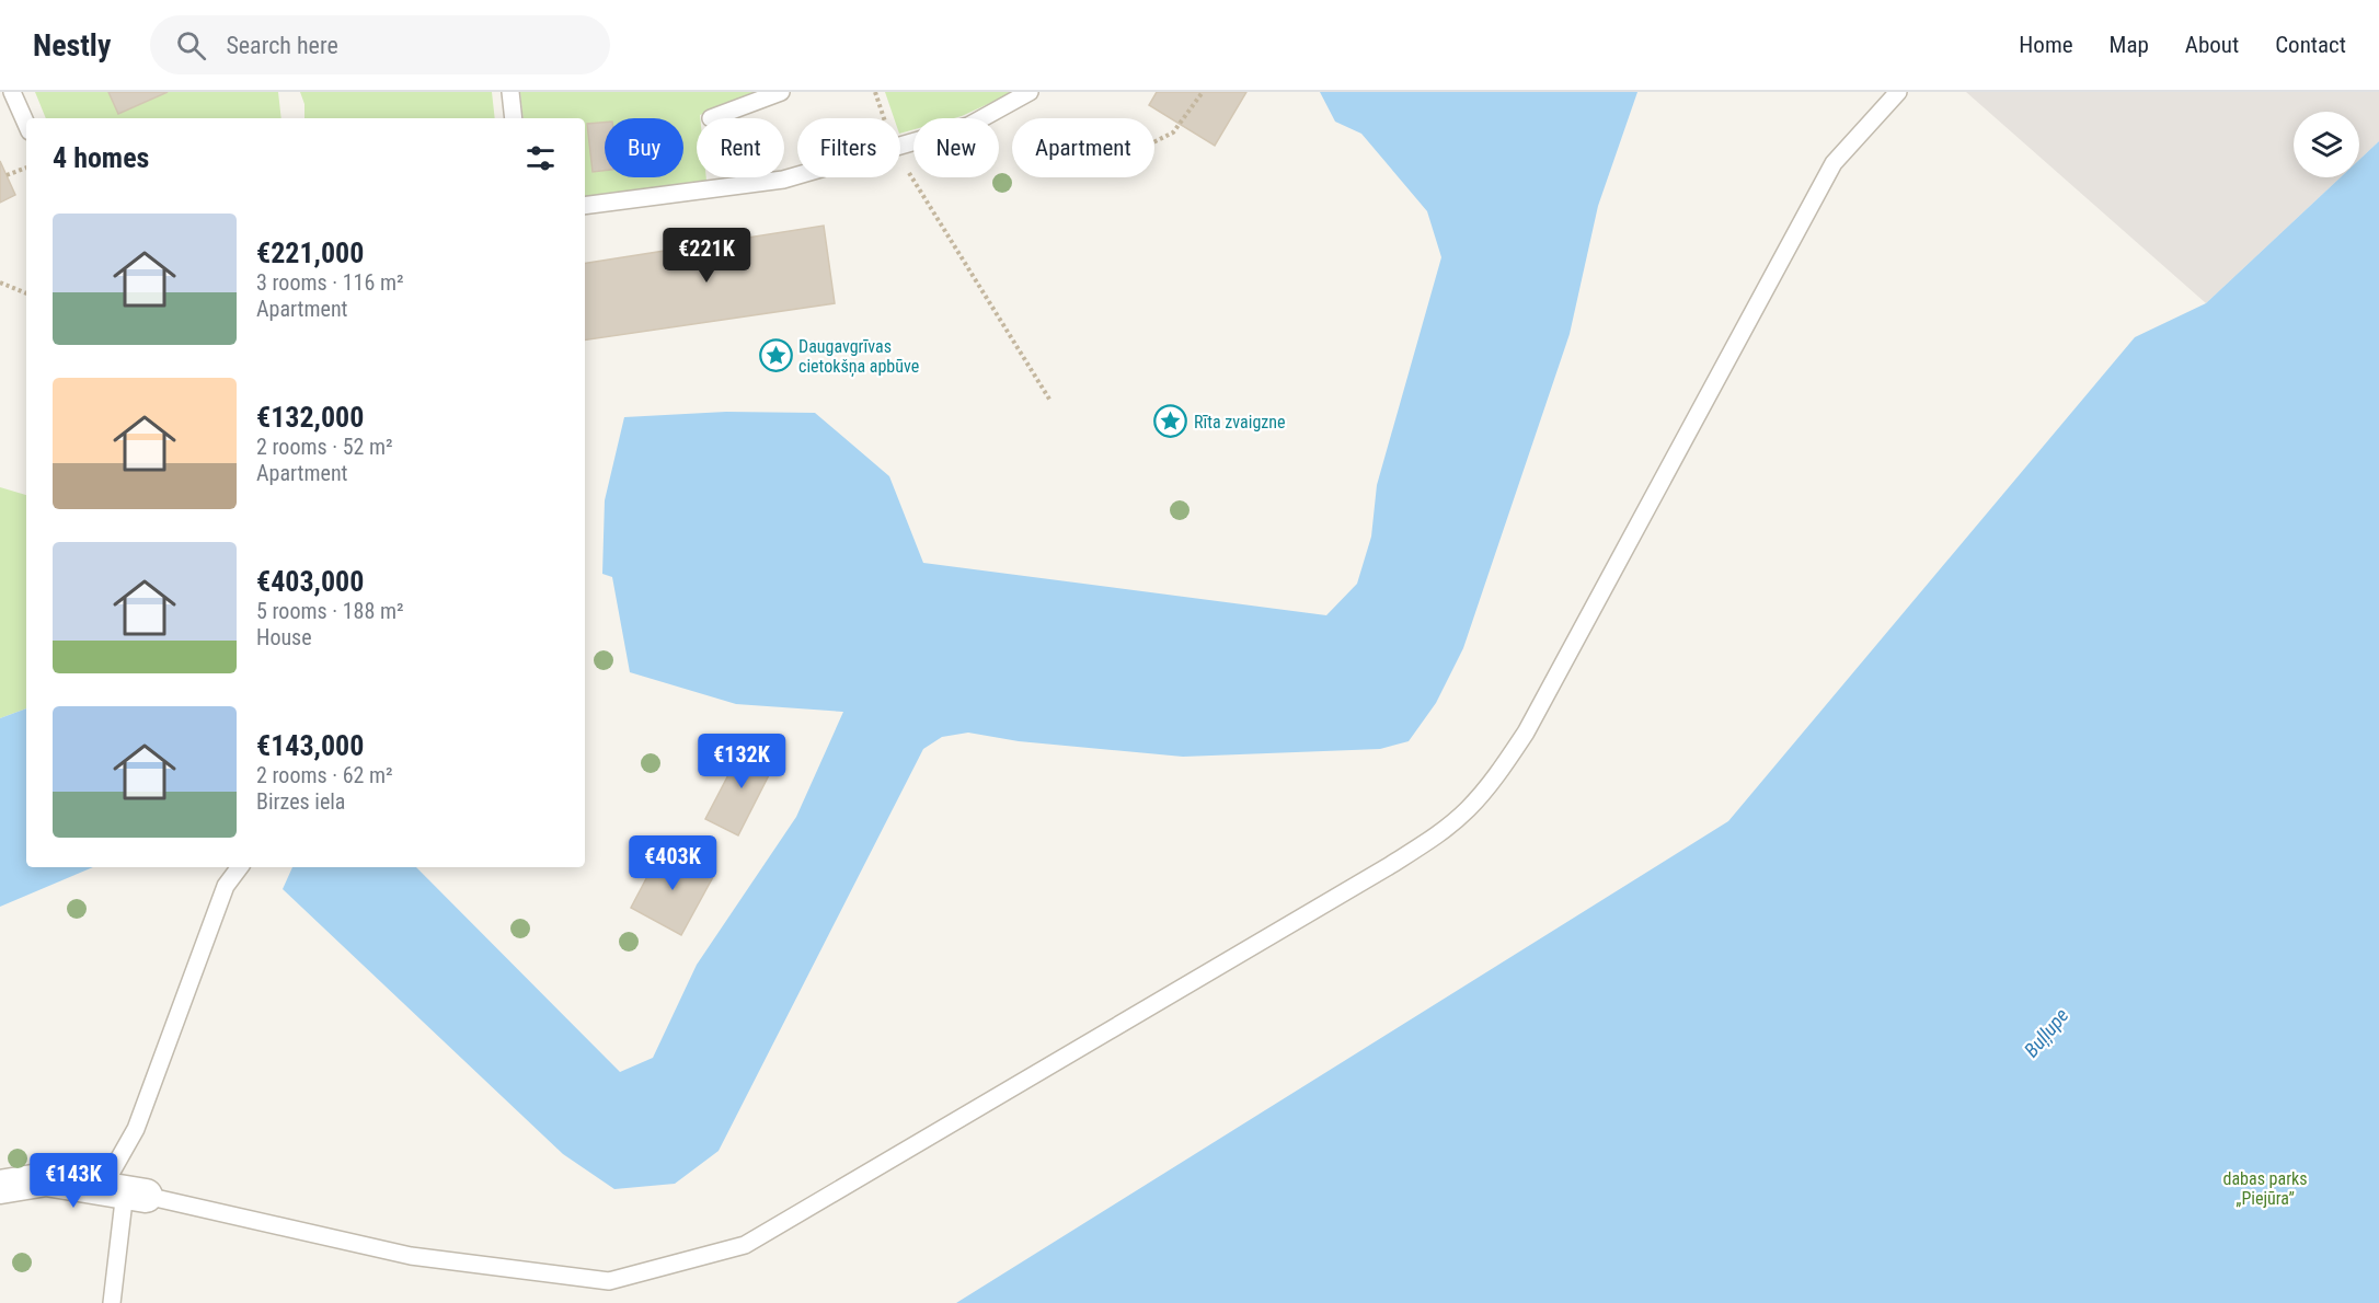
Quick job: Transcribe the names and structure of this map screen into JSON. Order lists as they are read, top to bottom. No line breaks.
{"water":["Buļļupe"],"parks":["dabas parks „Piejūra”"],"places":{"place":["Daugavgrīvas cietokšņa apbūve","Rīta zvaigzne"]},"page":{"header":"Nestly","search":"Search here","nav":["Home","Map","About","Contact"],"chip":["Buy","Rent","Filters","New","Apartment"],"heading":"4 homes","list":[{"name":"€221,000","note":"3 rooms · 116 m² · Apartment"},{"name":"€132,000","note":"2 rooms · 52 m² · Apartment"},{"name":"€403,000","note":"5 rooms · 188 m² · House"},{"name":"€143,000","note":"2 rooms · 62 m² · Birzes iela"}],"price":["€221K","€132K","€403K","€143K"]}}
